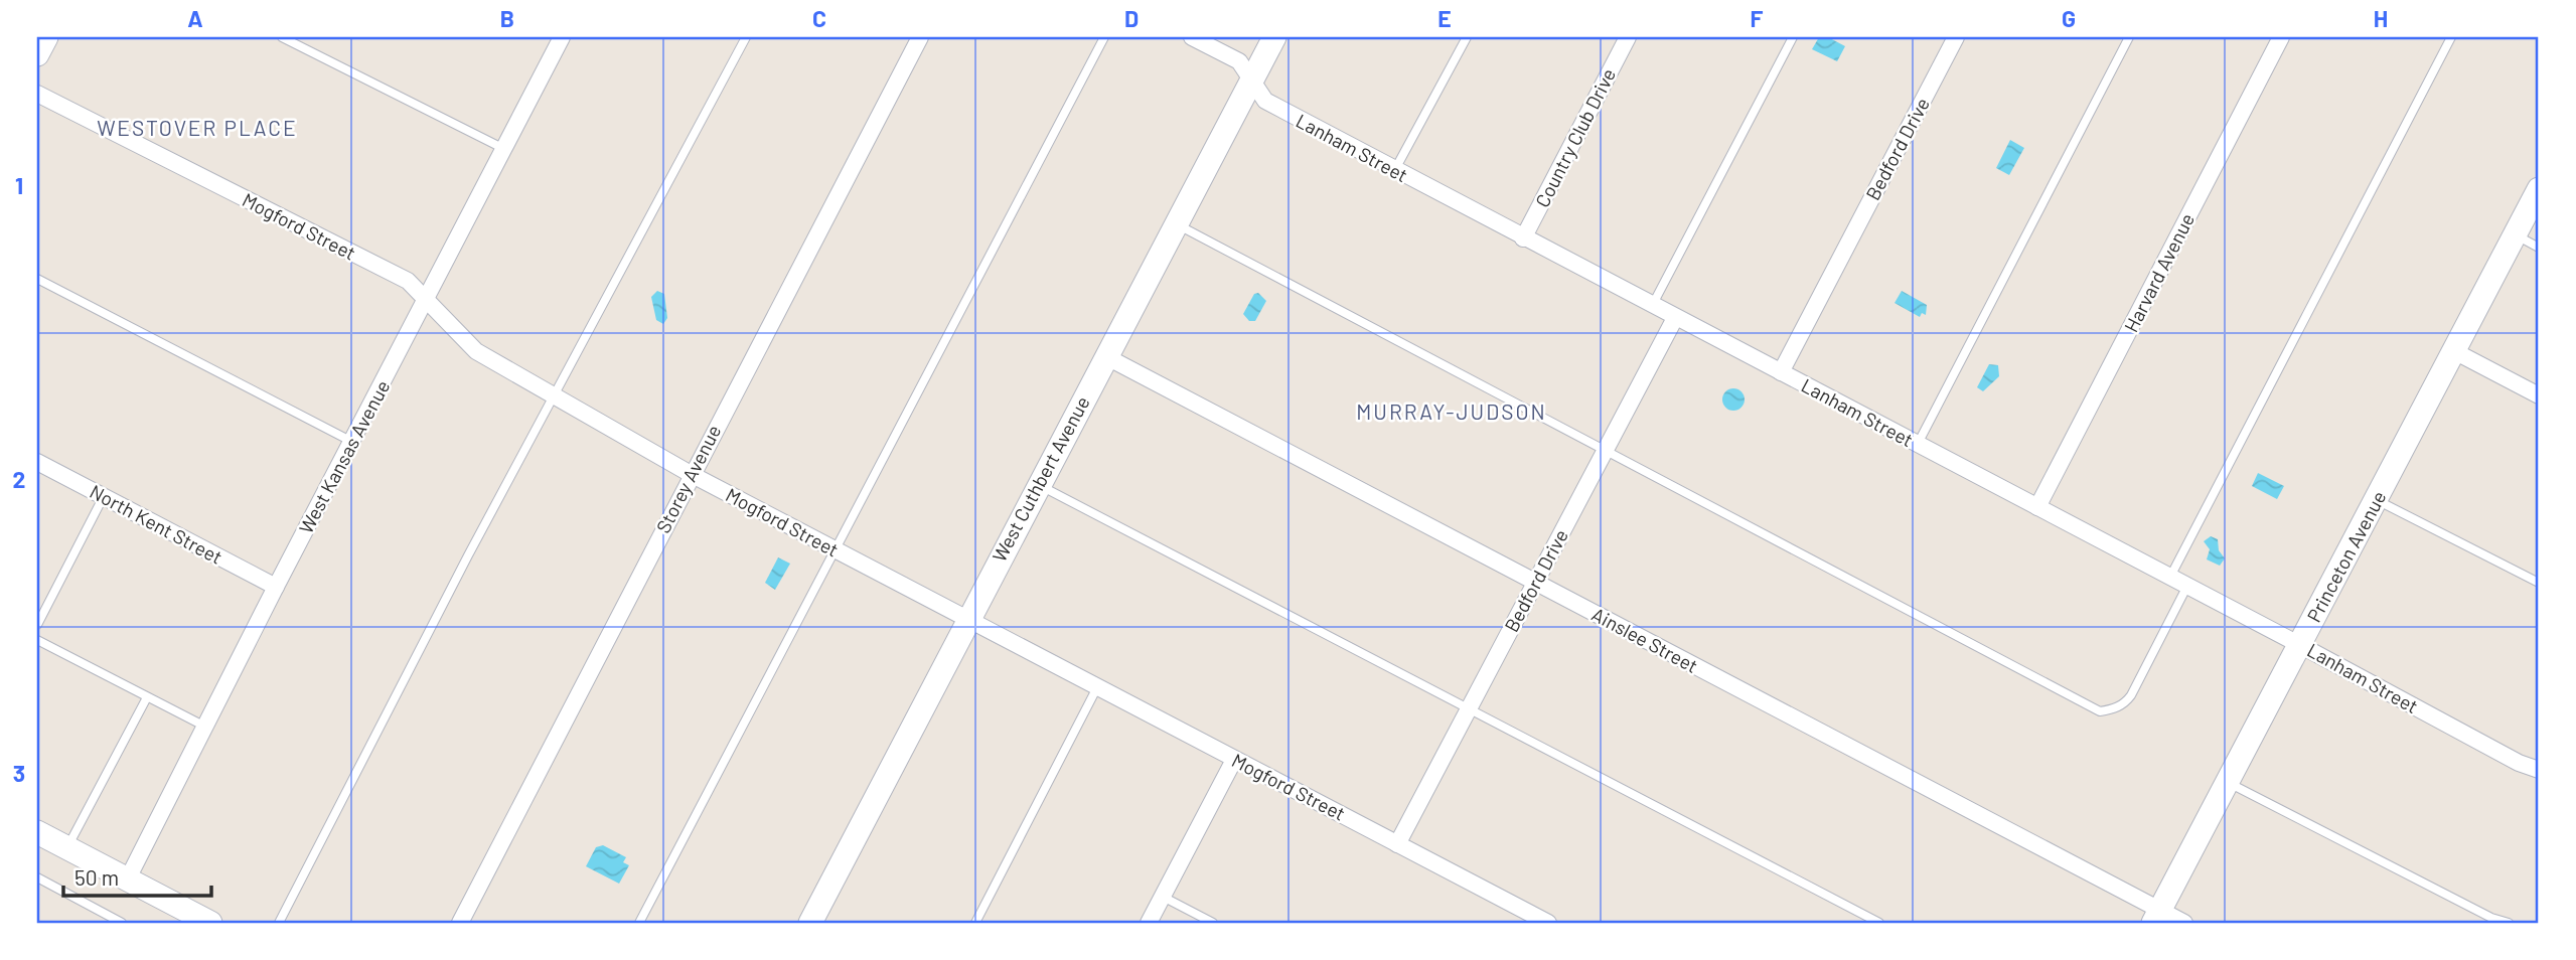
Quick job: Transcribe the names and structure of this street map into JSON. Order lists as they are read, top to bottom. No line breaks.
{"streets":{"street":["Country Club Drive","Lanham Street","Bedford Drive","Mogford Street","Harvard Avenue","West Kansas Avenue","Storey Avenue","West Cuthbert Avenue","North Kent Street","Princeton Avenue","Ainslee Street"]},"crossings":[["Country Club Drive","Lanham Street"],["Lanham Street","Bedford Drive"],["Lanham Street","Harvard Avenue"],["Lanham Street","West Cuthbert Avenue"],["Lanham Street","Princeton Avenue"],["Bedford Drive","Mogford Street"],["Bedford Drive","Ainslee Street"],["Mogford Street","West Kansas Avenue"],["Mogford Street","Storey Avenue"],["Mogford Street","West Cuthbert Avenue"],["West Kansas Avenue","North Kent Street"],["West Cuthbert Avenue","Ainslee Street"],["Princeton Avenue","Ainslee Street"]],"districts":["WESTOVER PLACE","MURRAY-JUDSON"],"scale_bar":"50 m","grid":{"columns":["A","B","C","D","E","F","G","H"],"rows":["1","2","3"]}}
